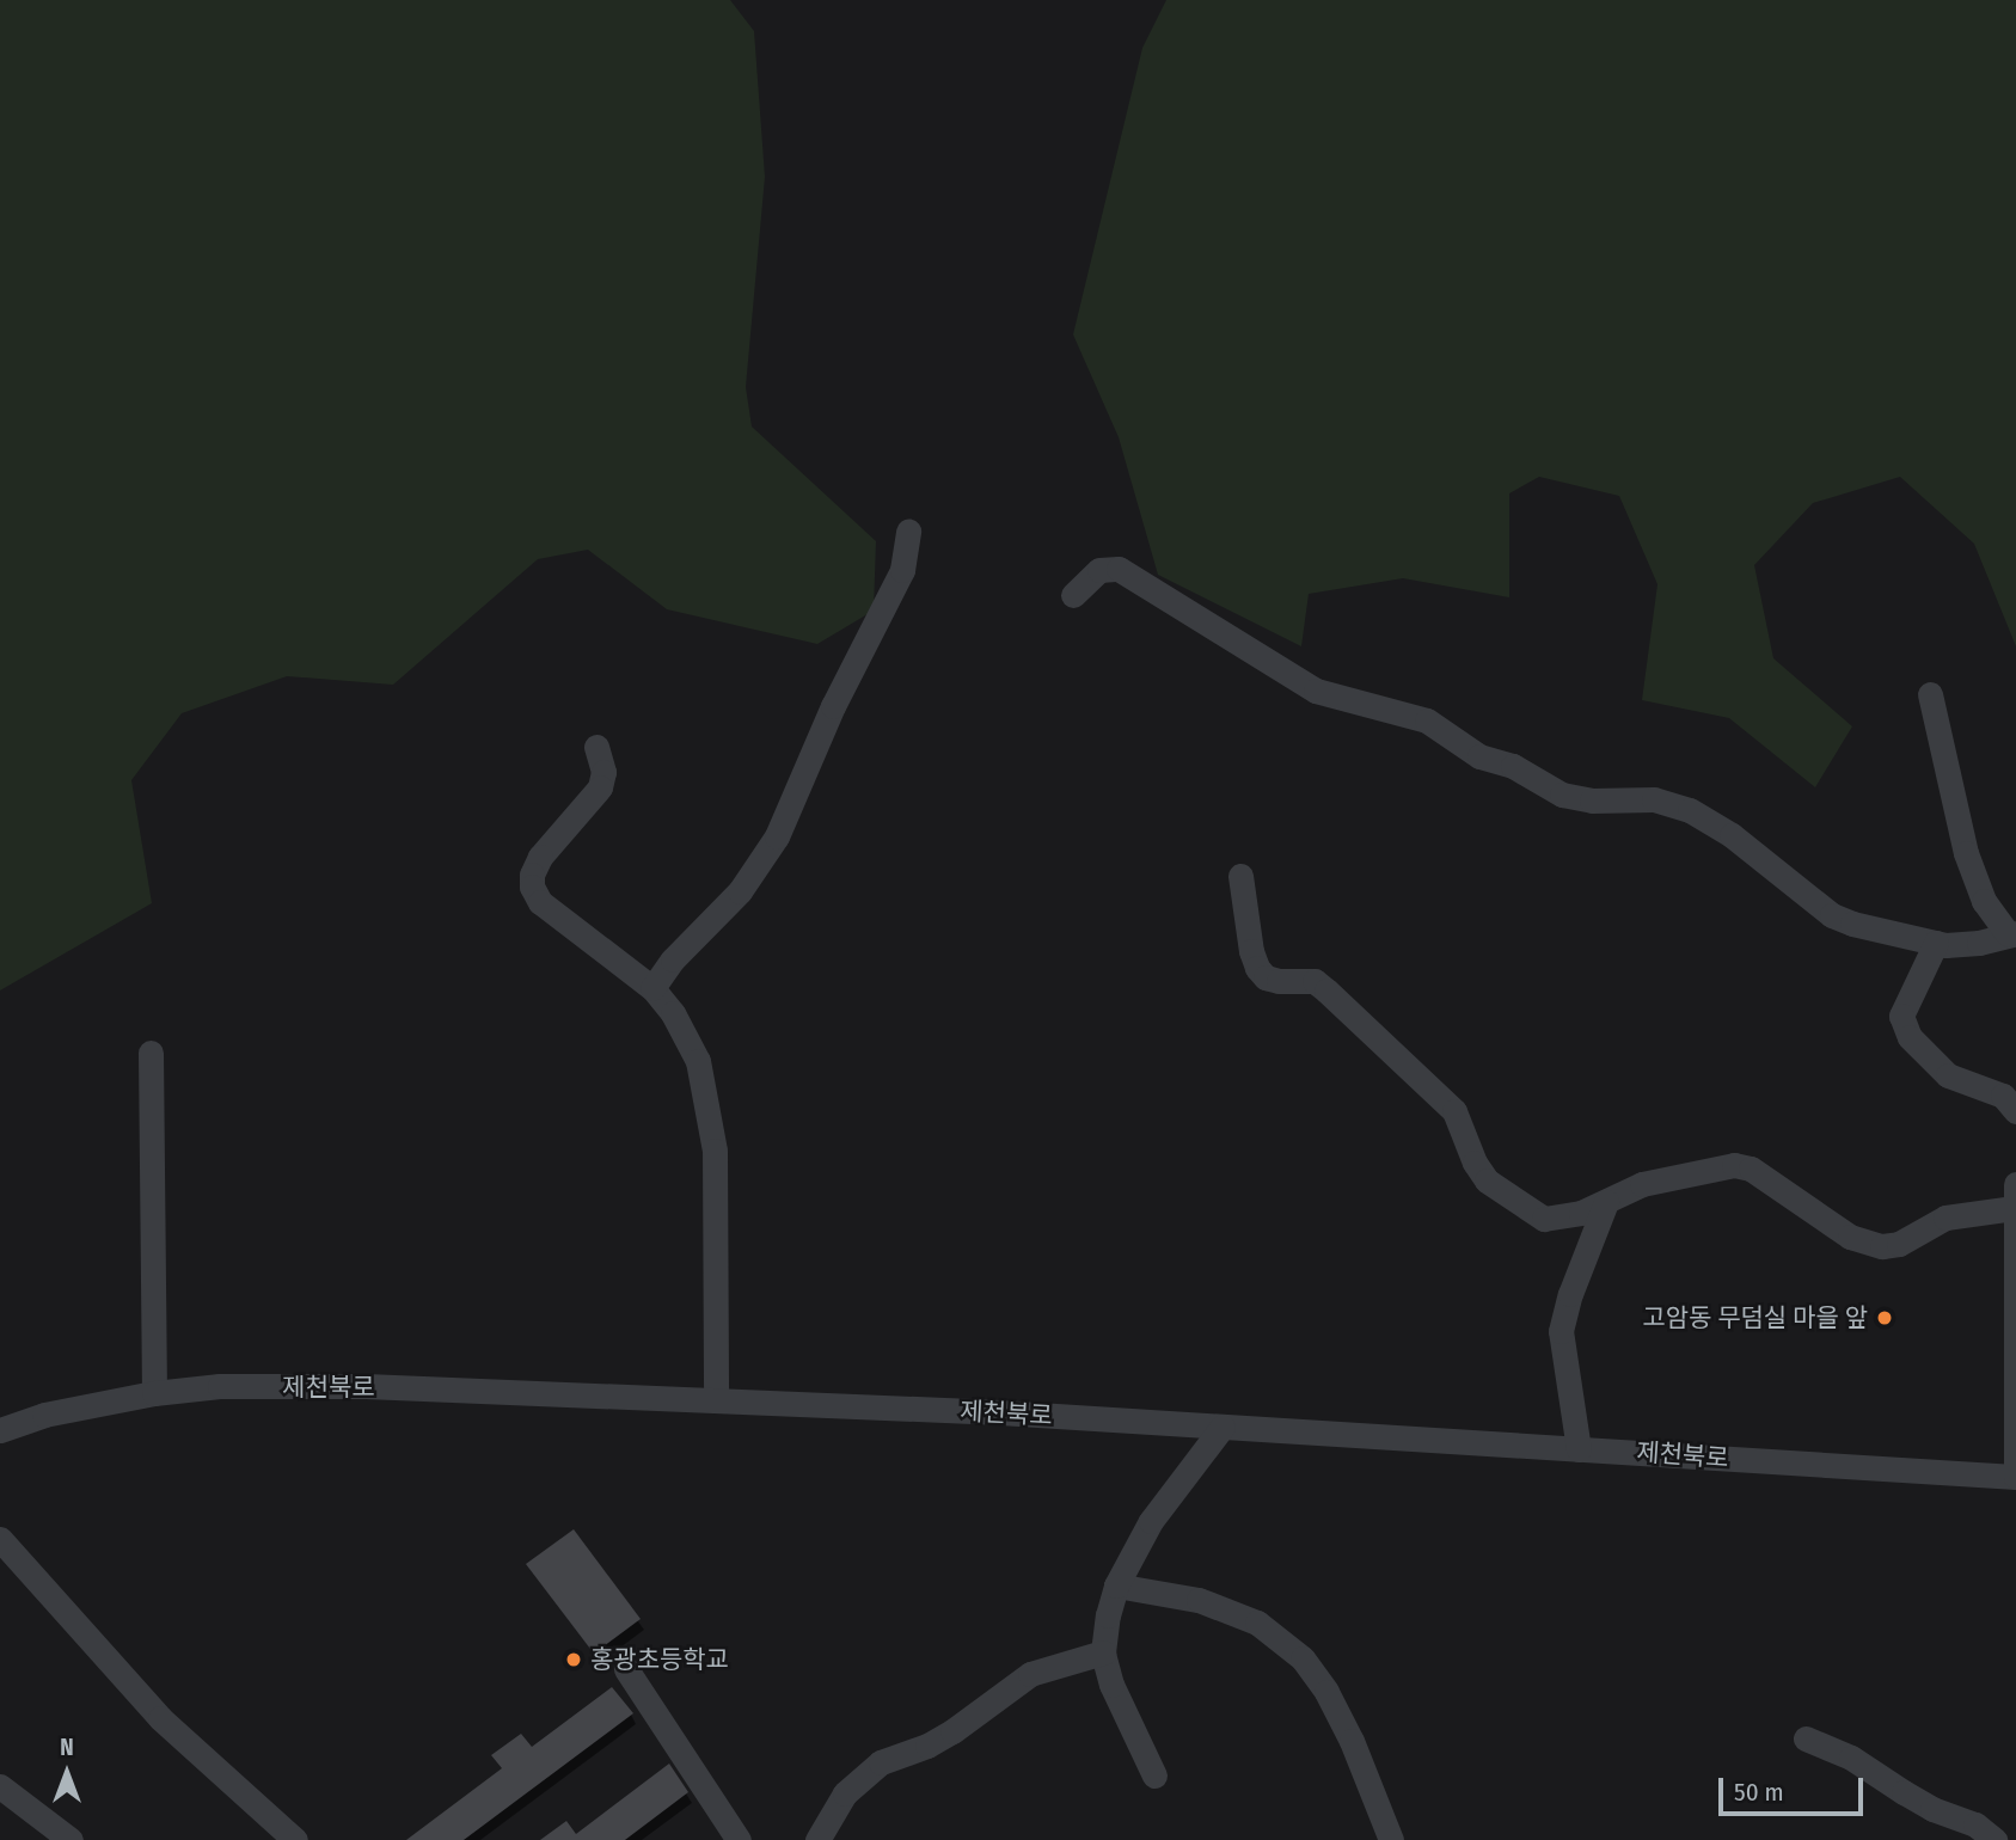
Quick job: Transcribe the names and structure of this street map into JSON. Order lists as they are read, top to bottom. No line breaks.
{"streets":{"street":["제천북로"]},"places":["고암동 무덤실 마을 앞","홍광초등학교"],"scale_bar":"50 m","north":"top"}
